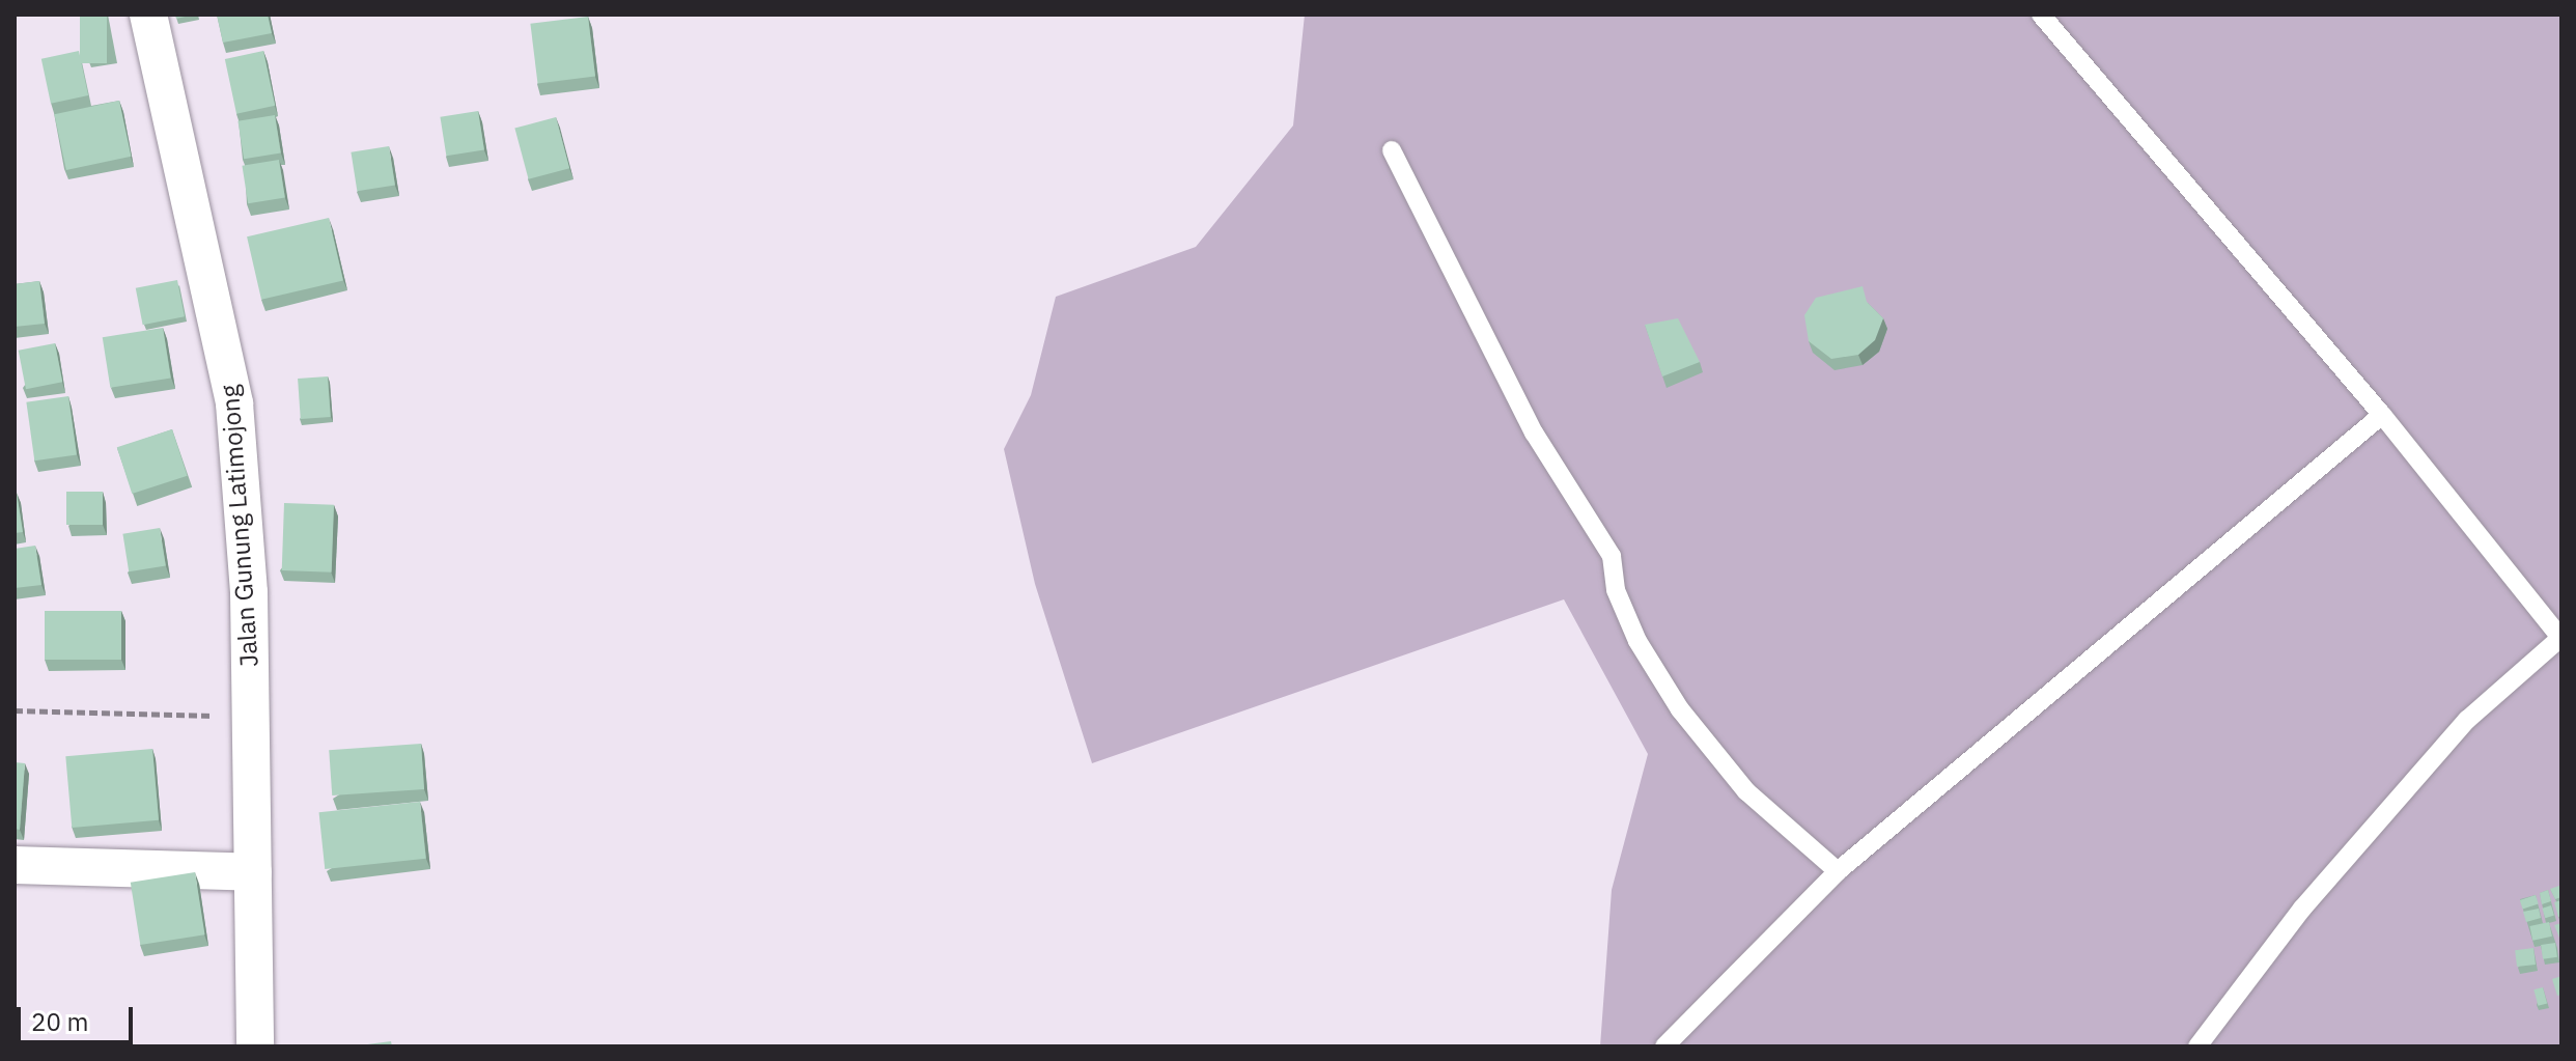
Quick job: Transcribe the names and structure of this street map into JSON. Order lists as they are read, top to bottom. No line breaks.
{"streets":{"street":["Jalan Gunung Latimojong"]},"scale_bar":"20 m"}
